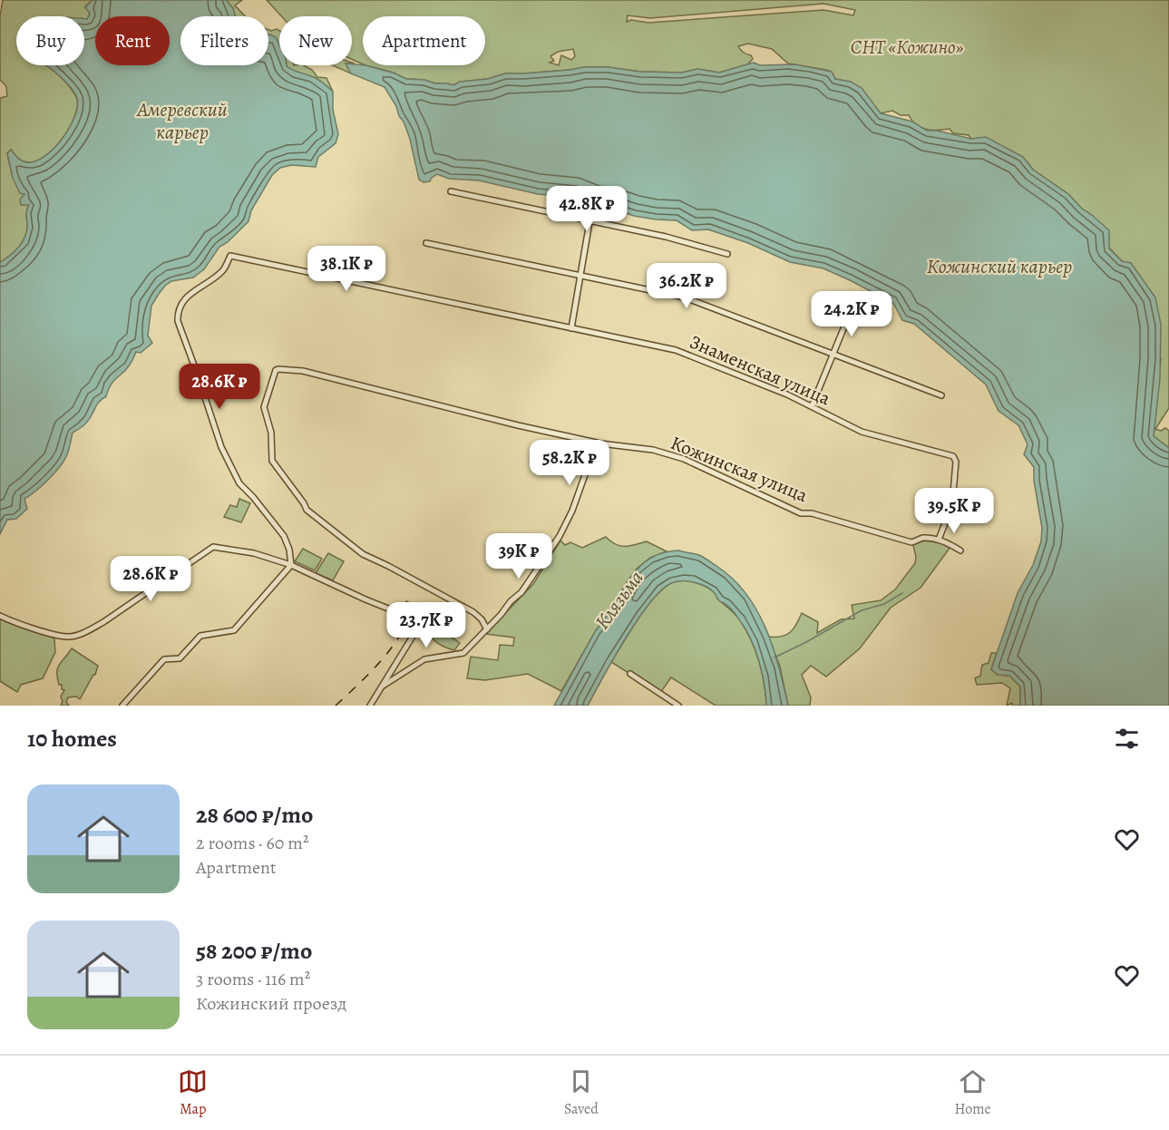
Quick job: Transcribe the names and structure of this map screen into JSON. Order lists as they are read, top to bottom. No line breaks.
{"streets":{"street":["Знаменская улица","Кожинская улица"]},"crossings":[["Знаменская улица","Кожинская улица"]],"water":["Амеревский карьер","Кожинский карьер","Клязьма"],"parks":["СНТ «Кожино»"],"page":{"chip":["Buy","Rent","Filters","New","Apartment"],"price":["42.8K ₽","38.1K ₽","36.2K ₽","24.2K ₽","28.6K ₽","58.2K ₽","39.5K ₽","39K ₽","28.6K ₽","23.7K ₽"],"heading":"10 homes","list":[{"name":"28 600 ₽/mo","note":"2 rooms · 60 m² · Apartment"},{"name":"58 200 ₽/mo","note":"3 rooms · 116 m² · Кожинский проезд"}],"tabs":["Map","Saved","Home"]}}
